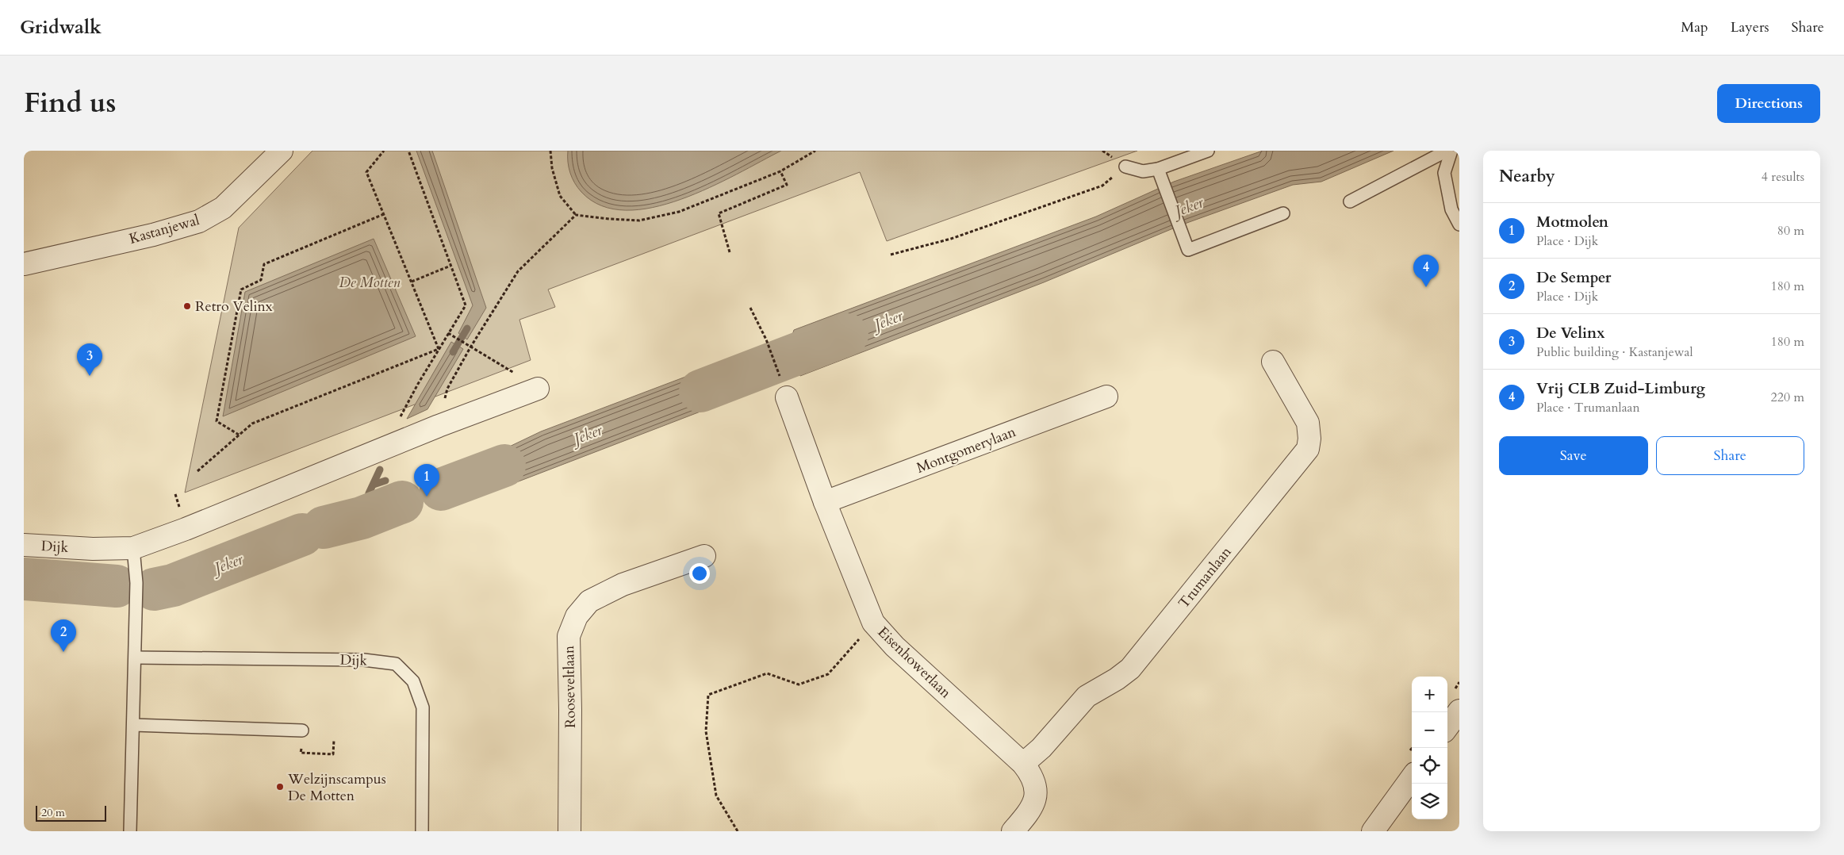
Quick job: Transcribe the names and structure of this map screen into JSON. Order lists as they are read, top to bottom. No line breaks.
{"streets":{"street":["Kastanjewal","Montgomerylaan","Dijk","Trumanlaan","Eisenhowerlaan","Rooseveltlaan"]},"crossings":[["Montgomerylaan","Eisenhowerlaan"],["Trumanlaan","Eisenhowerlaan"]],"water":["Jeker"],"parks":["De Motten"],"places":["Retro Velinx","Welzijnscampus De Motten"],"scale_bar":"20 m","page":{"header":"Gridwalk","nav":["Map","Layers","Share"],"title":"Find us","buttons":["Directions",["Save","Share"]],"heading":["Nearby","4 results"],"list":[{"mark":"1","name":"Motmolen","note":"Place · Dijk","value":"80 m"},{"mark":"2","name":"De Semper","note":"Place · Dijk","value":"180 m"},{"mark":"3","name":"De Velinx","note":"Public building · Kastanjewal","value":"180 m"},{"mark":"4","name":"Vrij CLB Zuid-Limburg","note":"Place · Trumanlaan","value":"220 m"}],"pins":["4","3","1","2"],"map_buttons":["+","−"],"scale":"20 m"}}
